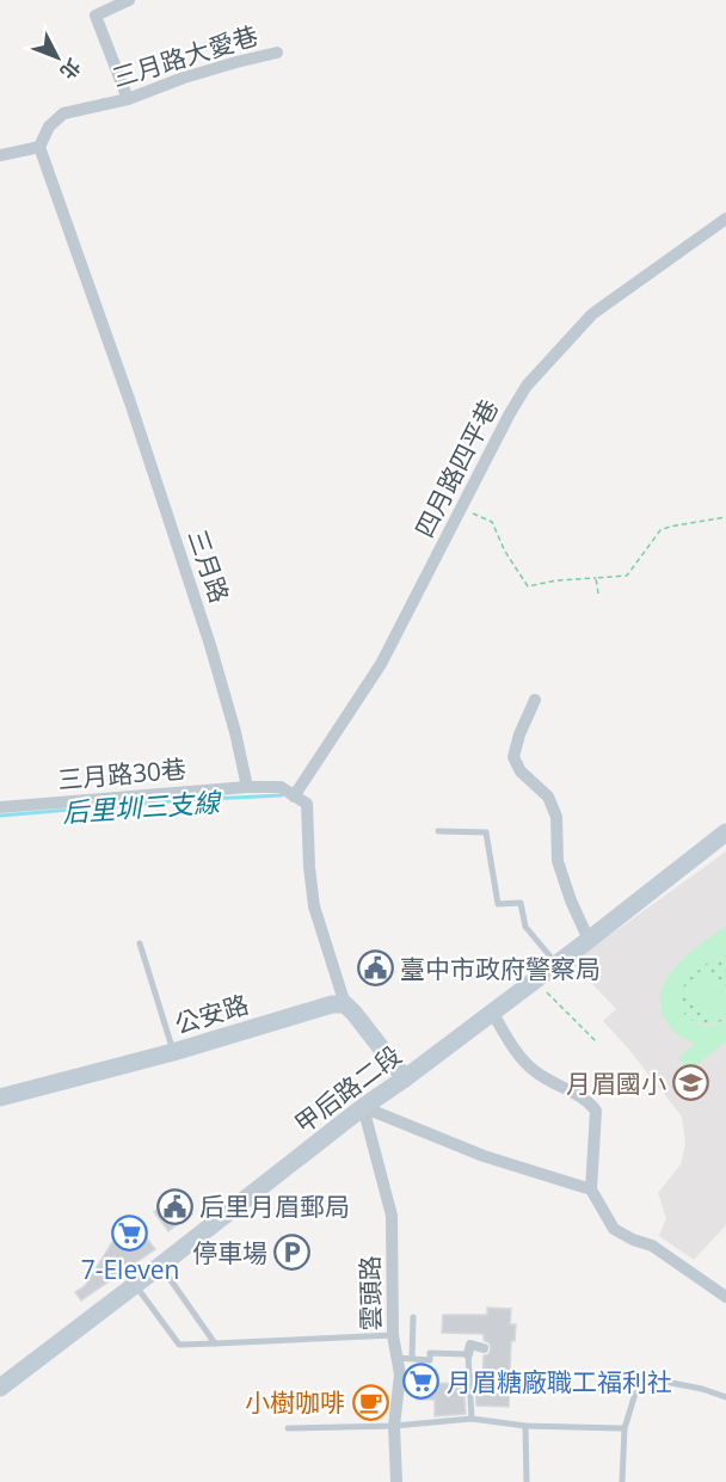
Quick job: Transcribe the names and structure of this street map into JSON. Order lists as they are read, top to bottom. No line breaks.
{"streets":{"main road":["公安路","甲后路二段"],"street":["三月路大愛巷","四月路四平巷","三月路","三月路30巷","雲頭路"]},"crossings":[["三月路大愛巷","三月路"],["三月路","三月路30巷"],["甲后路二段","雲頭路"]],"water":["后里圳三支線"],"places":{"public building":["臺中市政府警察局","后里月眉郵局"],"school or university":["月眉國小"],"supermarket":["7-Eleven","月眉糖廠職工福利社"],"parking":["停車場"],"cafe":["小樹咖啡"]},"north":"bottom right"}
